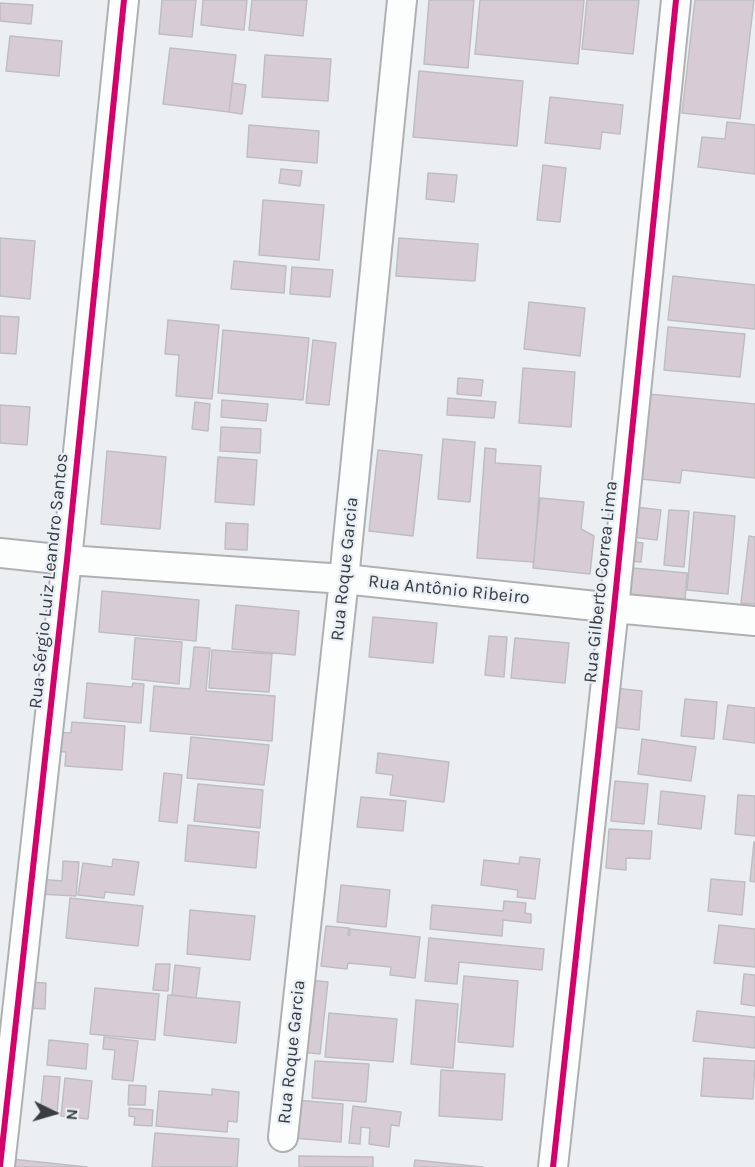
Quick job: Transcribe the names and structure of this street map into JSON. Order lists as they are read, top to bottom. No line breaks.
{"streets":{"street":["Rua Roque Garcia","Rua Sérgio Luiz Leandro Santos","Rua Gilberto Correa Lima","Rua Antônio Ribeiro"]},"crossings":[["Rua Roque Garcia","Rua Antônio Ribeiro"],["Rua Sérgio Luiz Leandro Santos","Rua Antônio Ribeiro"],["Rua Gilberto Correa Lima","Rua Antônio Ribeiro"]],"north":"right"}
